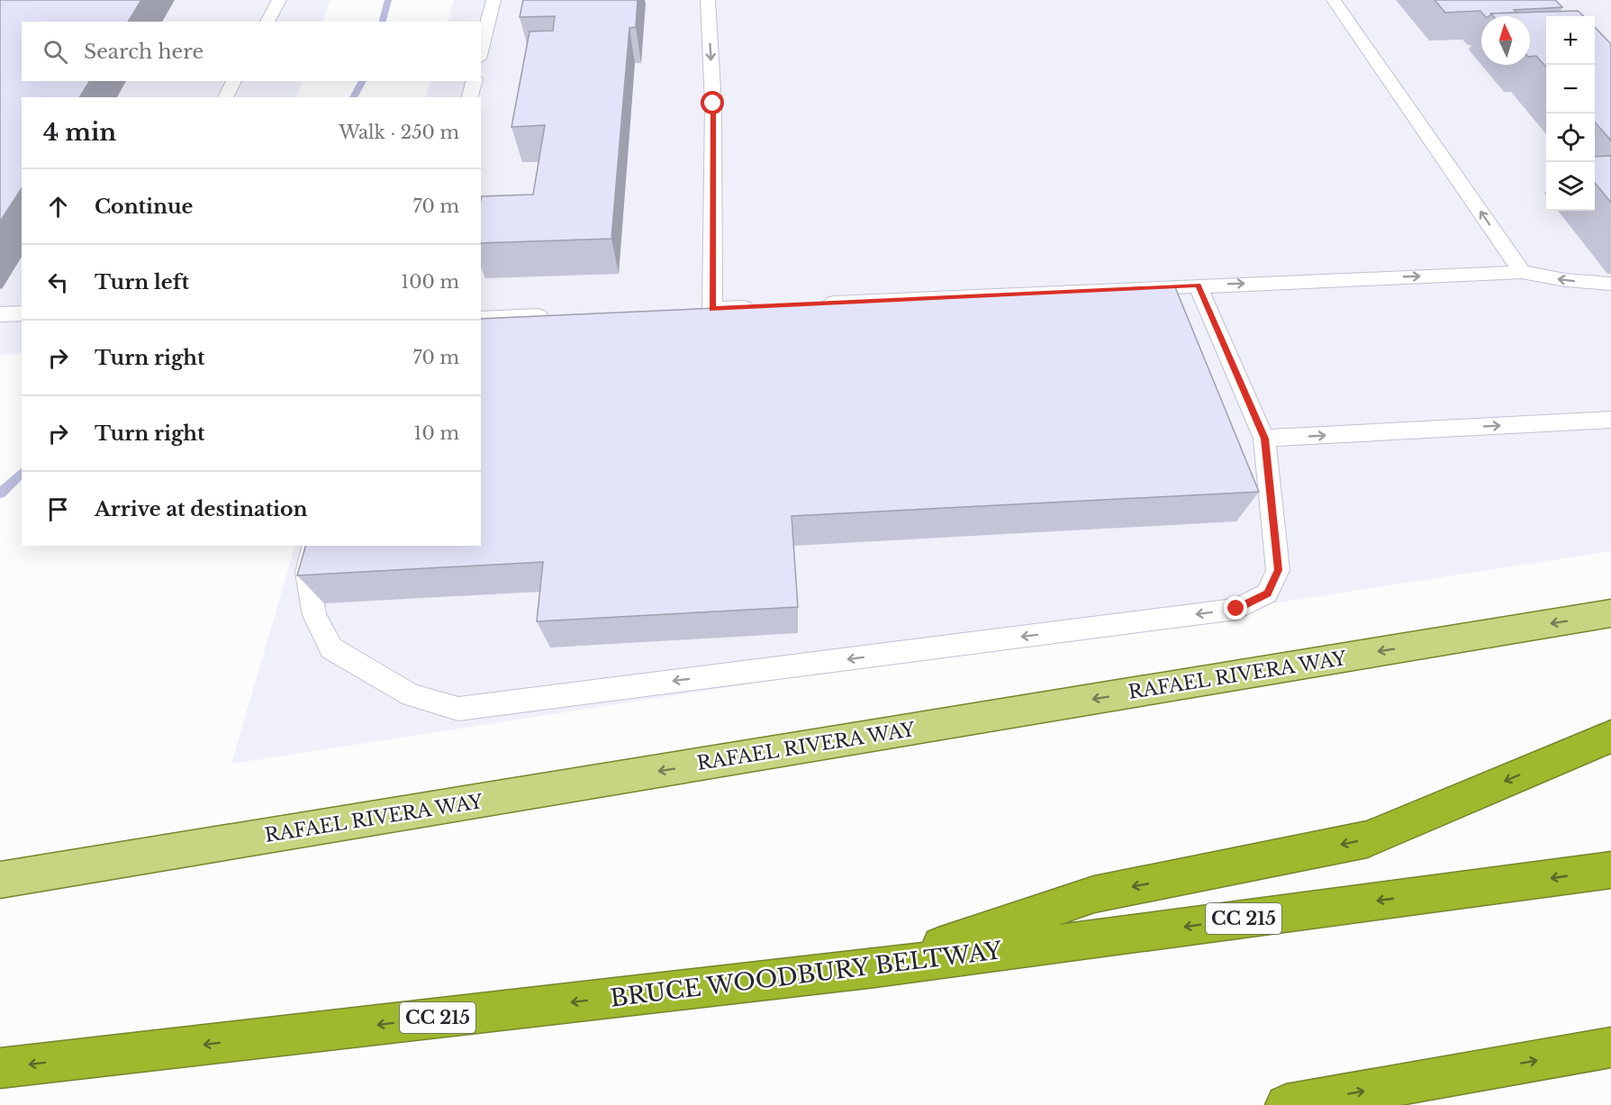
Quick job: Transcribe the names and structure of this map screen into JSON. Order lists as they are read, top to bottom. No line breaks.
{"streets":{"highway":["CC 215","BRUCE WOODBURY BELTWAY"],"main road":["RAFAEL RIVERA WAY"]},"one_way":["RAFAEL RIVERA WAY"],"north":"top","page":{"map_buttons":["+","−"],"search":"Search here","heading":["4 min","Walk · 250 m"],"list":[["Continue","70 m"],["Turn left","100 m"],["Turn right","70 m"],["Turn right","10 m"],"Arrive at destination"]}}
